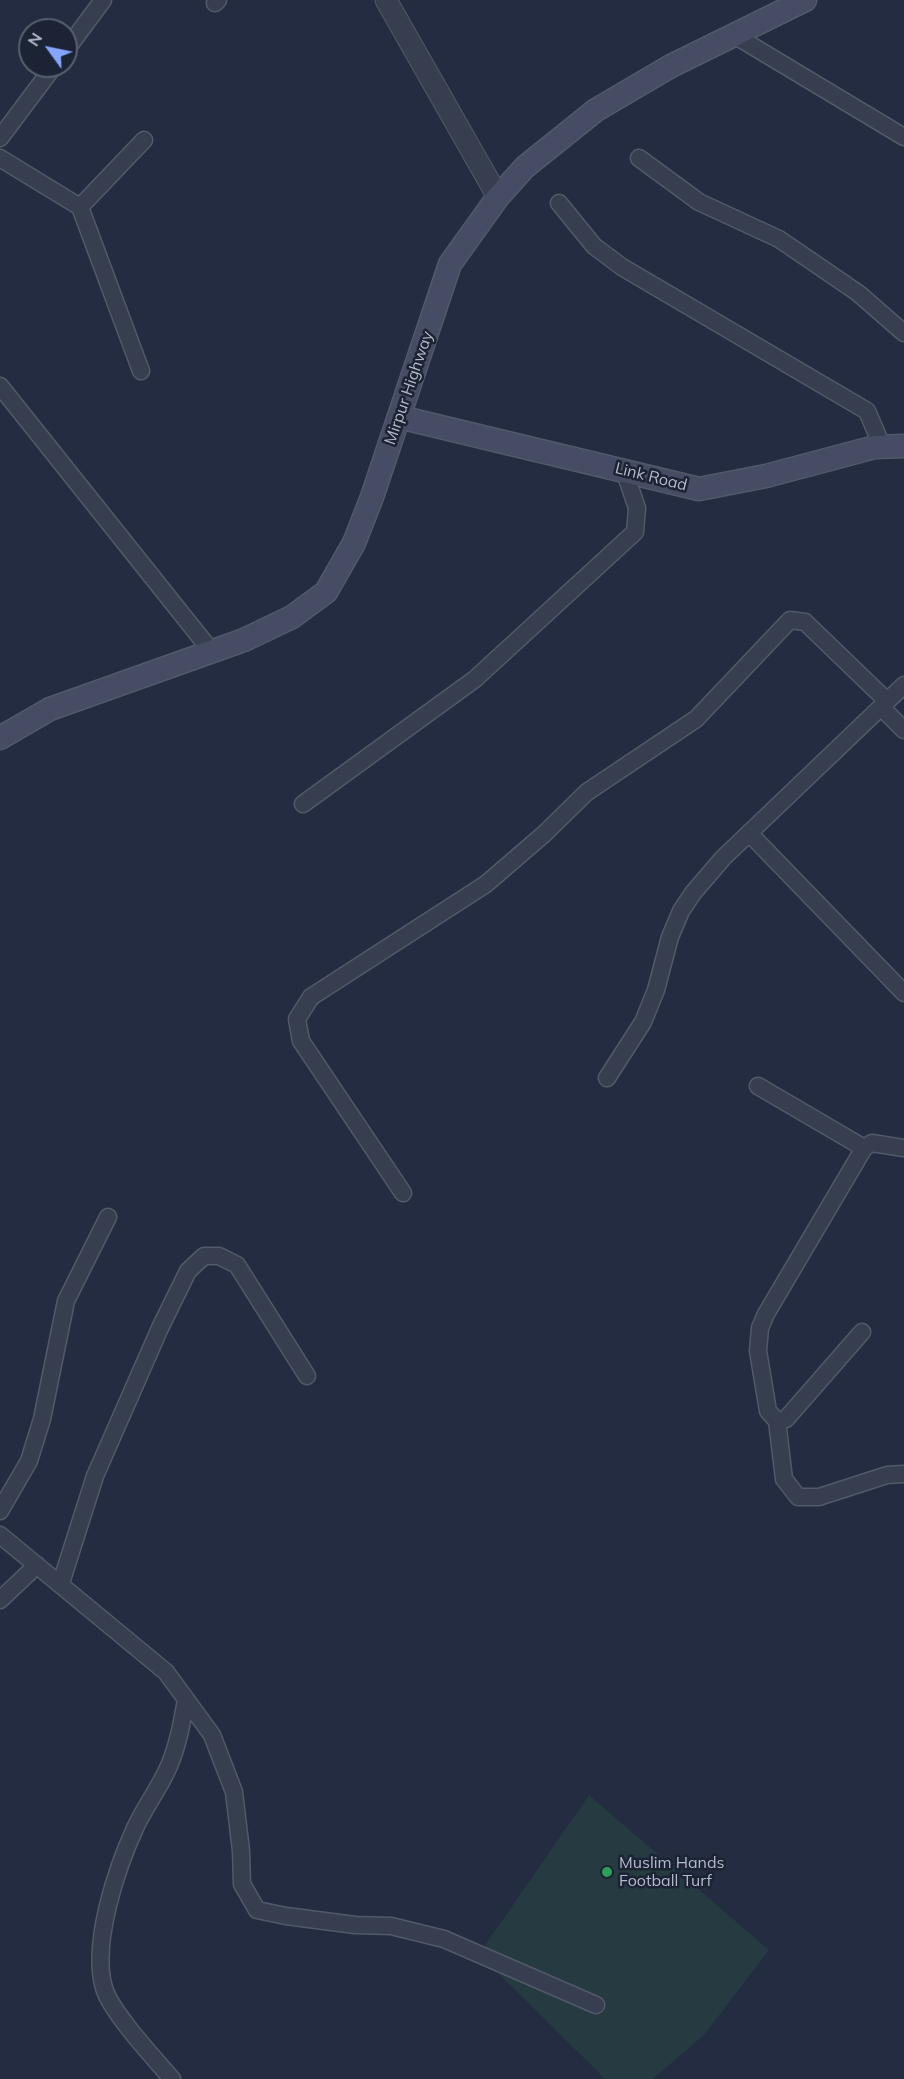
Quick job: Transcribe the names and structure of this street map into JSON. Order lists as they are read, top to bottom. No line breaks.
{"streets":{"main road":["Mirpur Highway","Link Road"]},"crossings":[["Mirpur Highway","Link Road"]],"places":["Muslim Hands Football Turf"],"north":"top left"}
